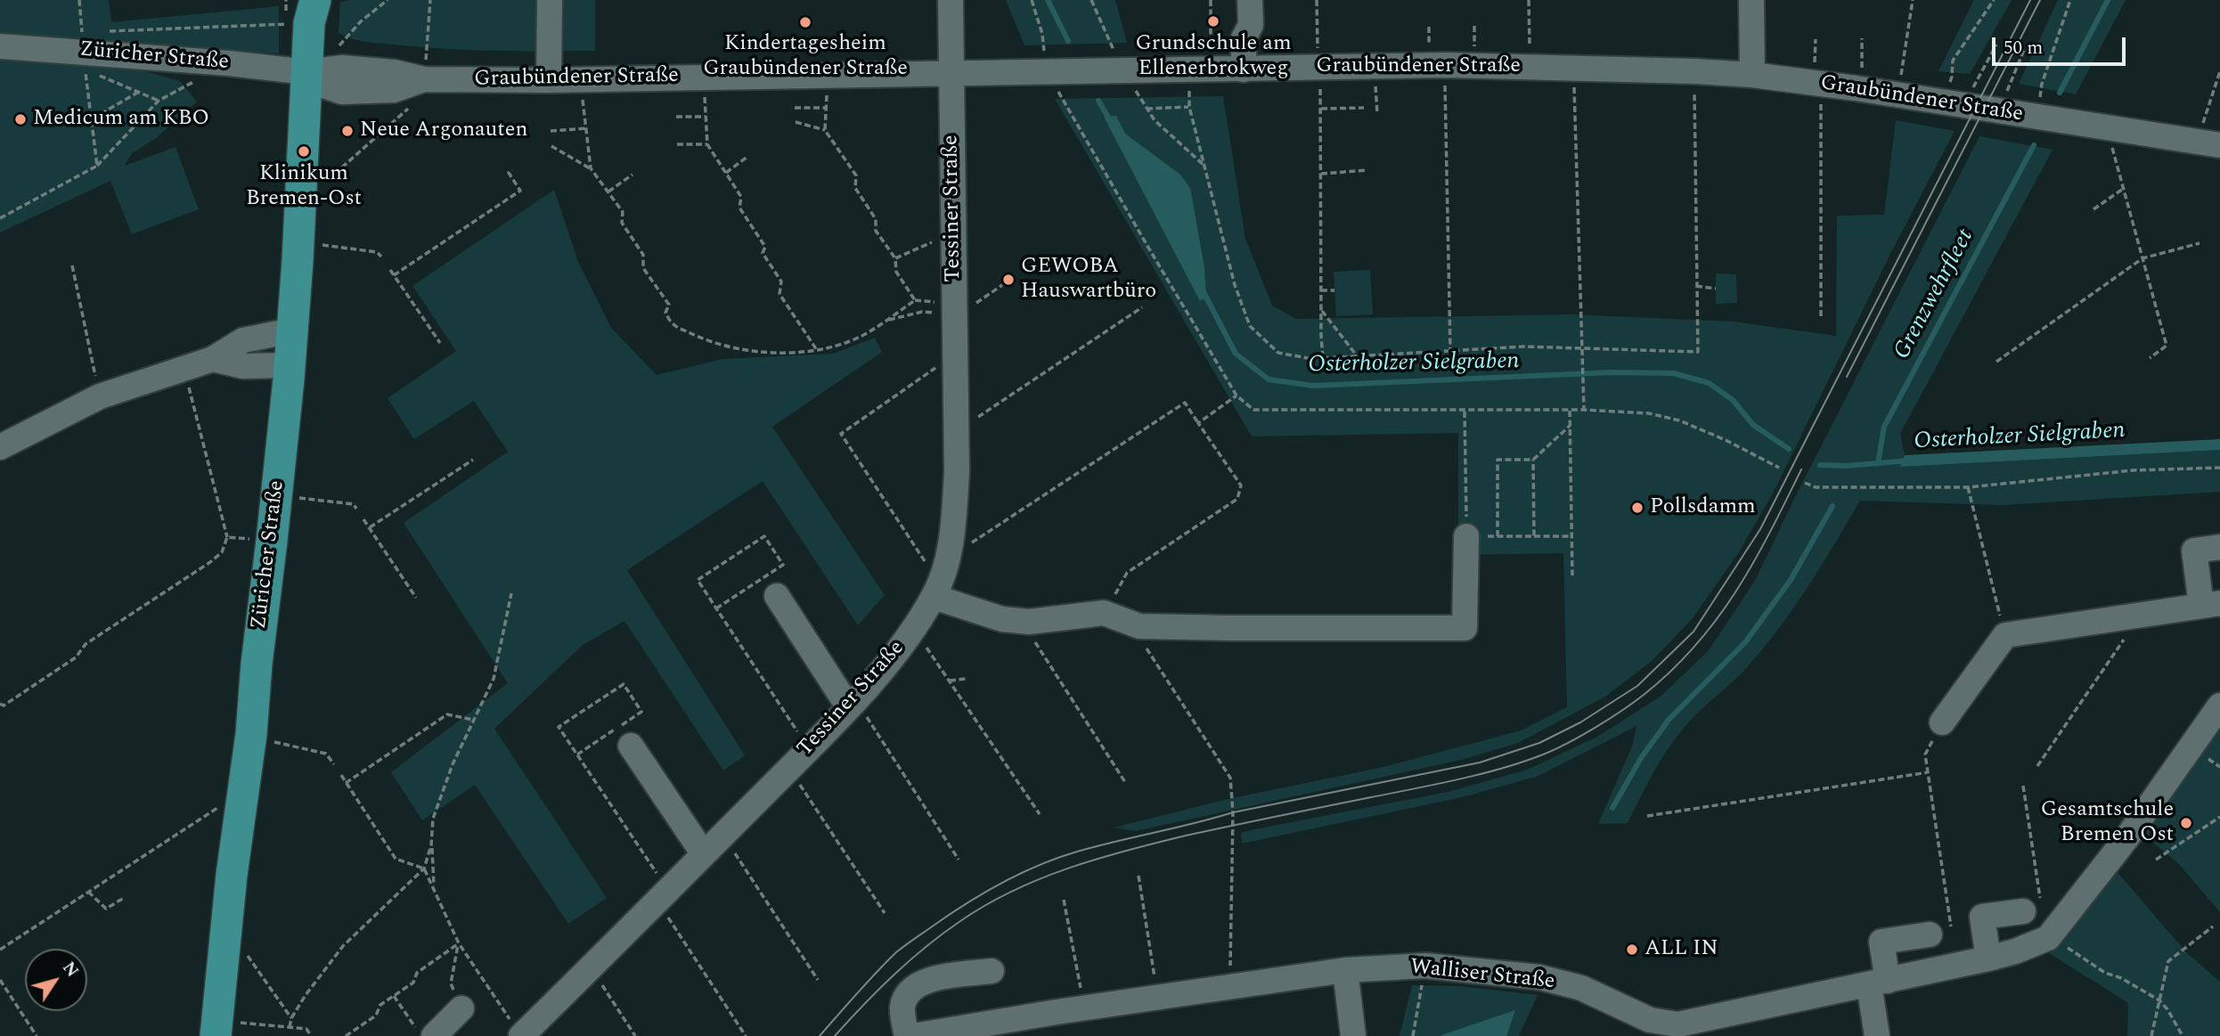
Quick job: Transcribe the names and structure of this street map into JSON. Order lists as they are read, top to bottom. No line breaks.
{"streets":{"main road":["Züricher Straße"],"street":["Graubündener Straße","Tessiner Straße","Walliser Straße"]},"crossings":[["Züricher Straße","Graubündener Straße"],["Graubündener Straße","Tessiner Straße"]],"water":["Grenzwehrfleet","Osterholzer Sielgraben"],"places":["Grundschule am Ellenerbrokweg","Kindertagesheim Graubündener Straße","Medicum am KBO","Neue Argonauten","Klinikum Bremen-Ost","GEWOBA Hauswartbüro","Pollsdamm","Gesamtschule Bremen Ost","ALL IN"],"scale_bar":"50 m","north":"top right"}
